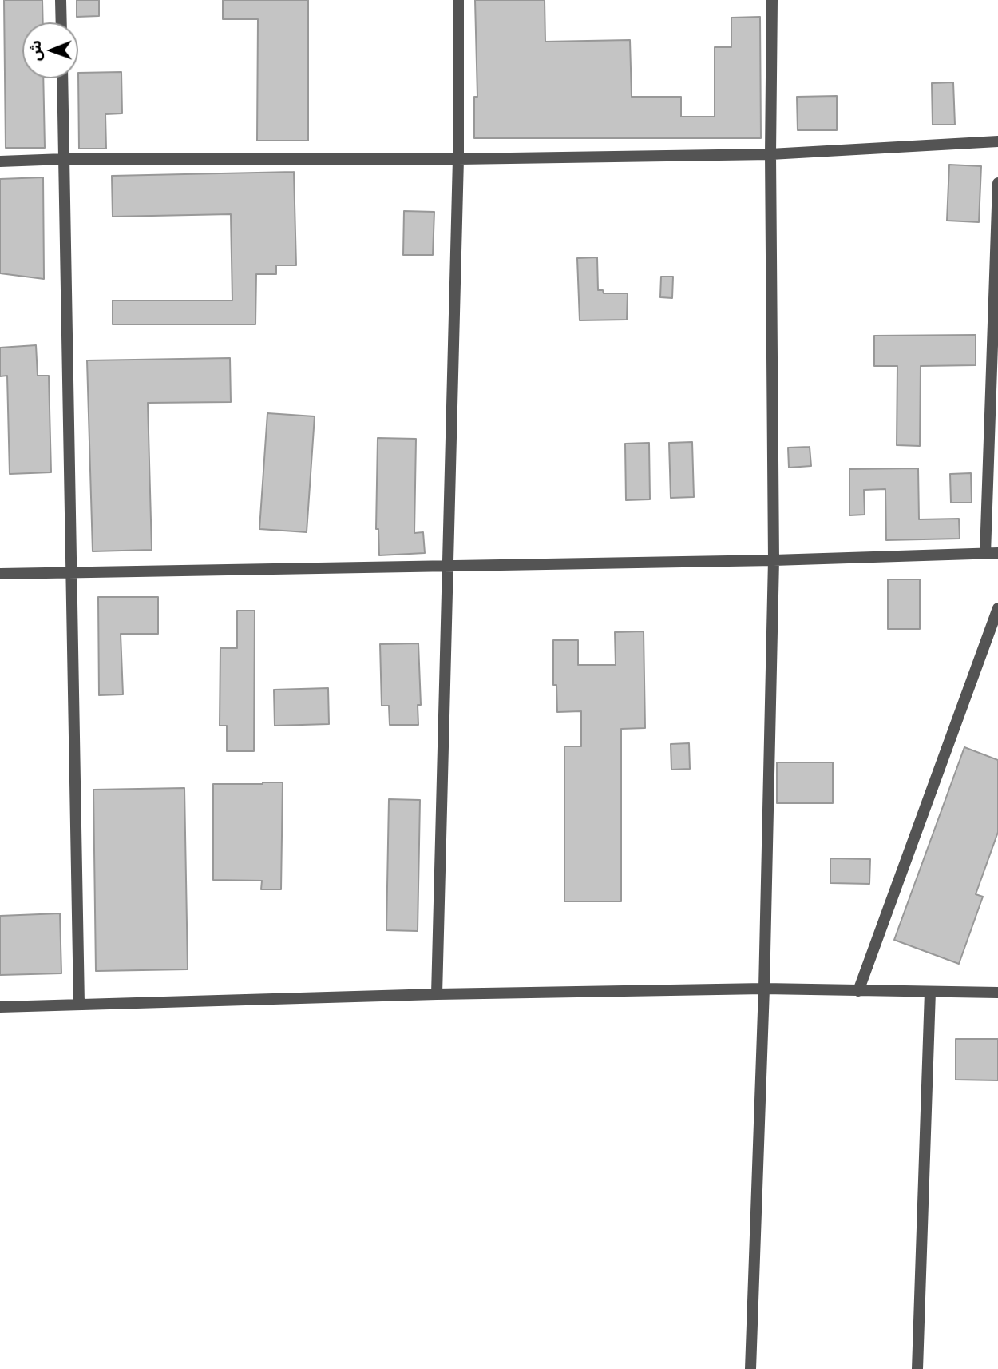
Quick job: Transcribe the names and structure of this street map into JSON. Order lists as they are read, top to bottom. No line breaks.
{"north":"left"}
